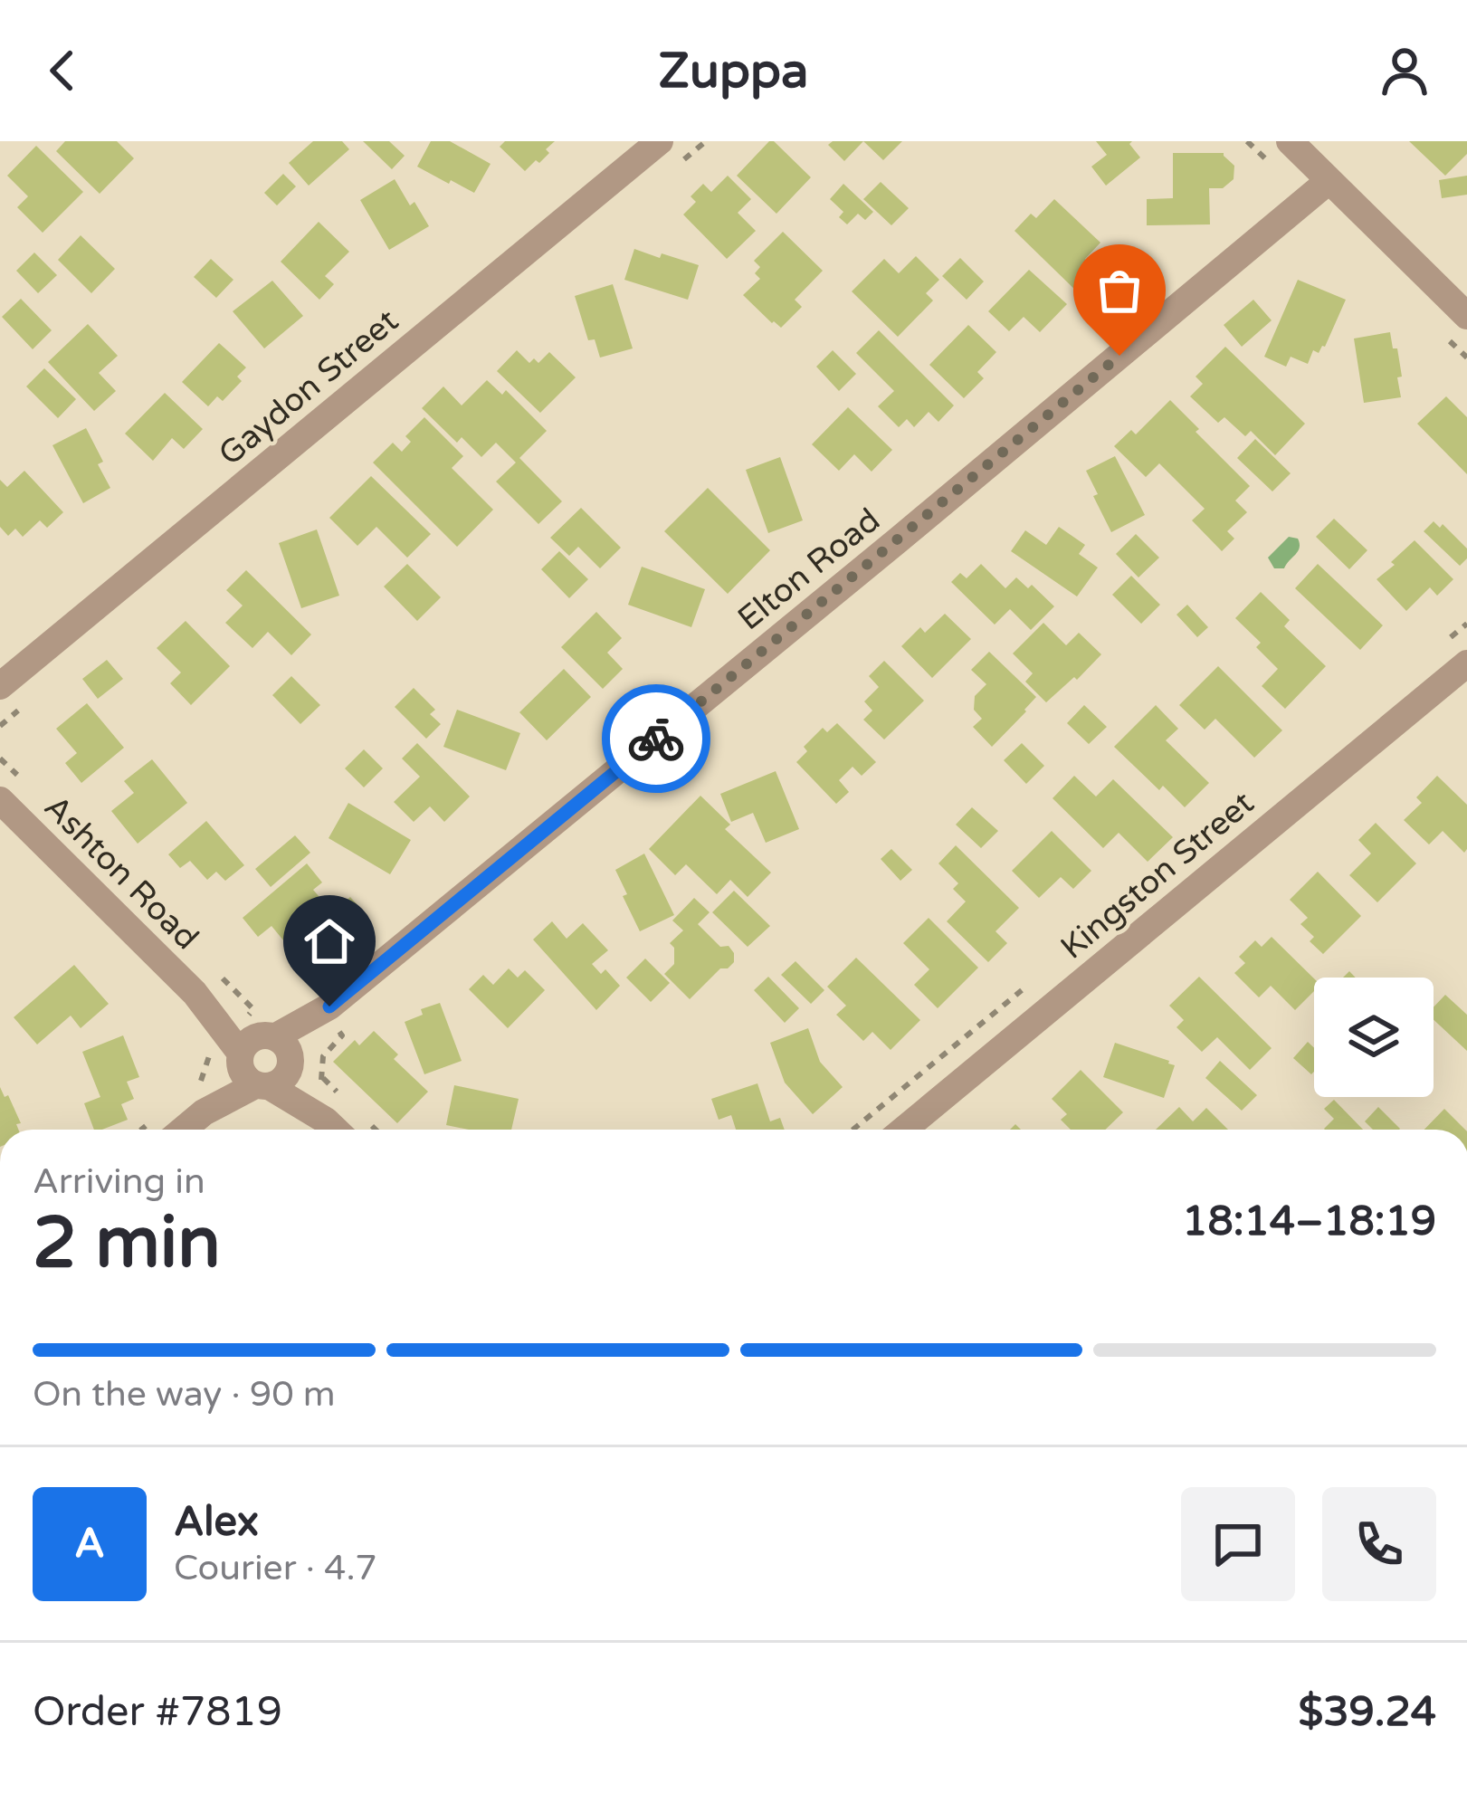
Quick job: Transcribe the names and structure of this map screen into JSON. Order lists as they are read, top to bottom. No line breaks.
{"streets":{"street":["Gaydon Street","Elton Road","Ashton Road","Kingston Street"]},"crossings":[["Elton Road","Ashton Road"]],"page":{"header":"Zuppa","heading":["2 min","Arriving in","18:14–18:19"],"panel":["Alex","Courier · 4.7","Order #7819","$39.24"],"bar":"On the way · 90 m","round":"A"}}
